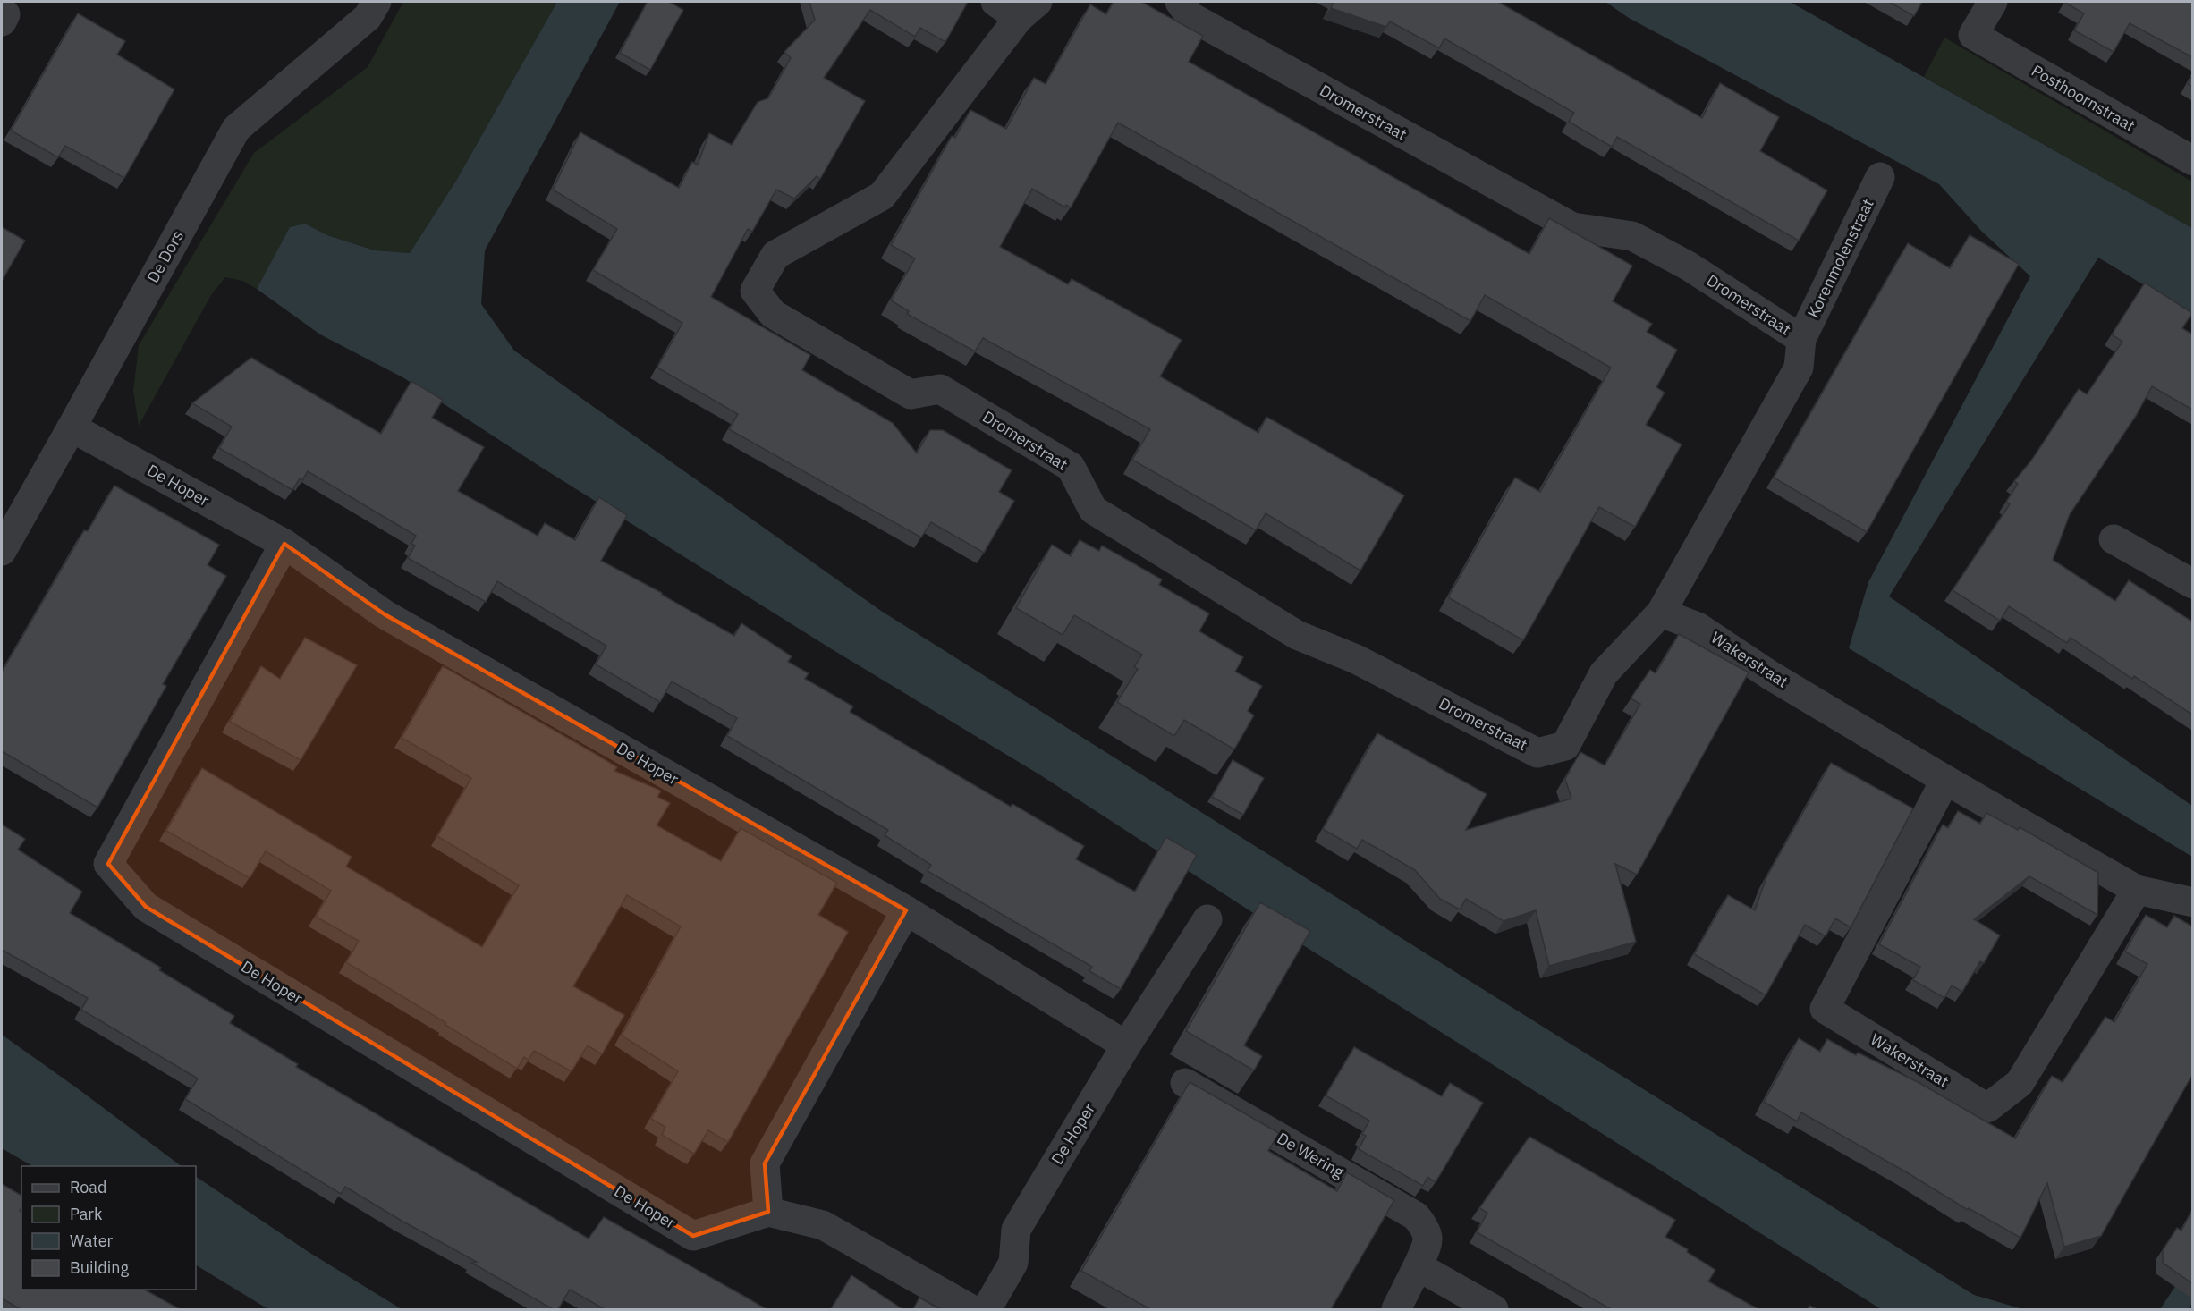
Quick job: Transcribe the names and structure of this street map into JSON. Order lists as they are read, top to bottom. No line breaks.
{"streets":{"street":["Posthoornstraat","Dromerstraat","De Dors","Korenmolenstraat","De Hoper","Wakerstraat","De Wering"]},"crossings":[["Dromerstraat","Korenmolenstraat"],["Dromerstraat","Wakerstraat"],["De Dors","De Hoper"]],"legend":["Road","Park","Water","Building"]}
